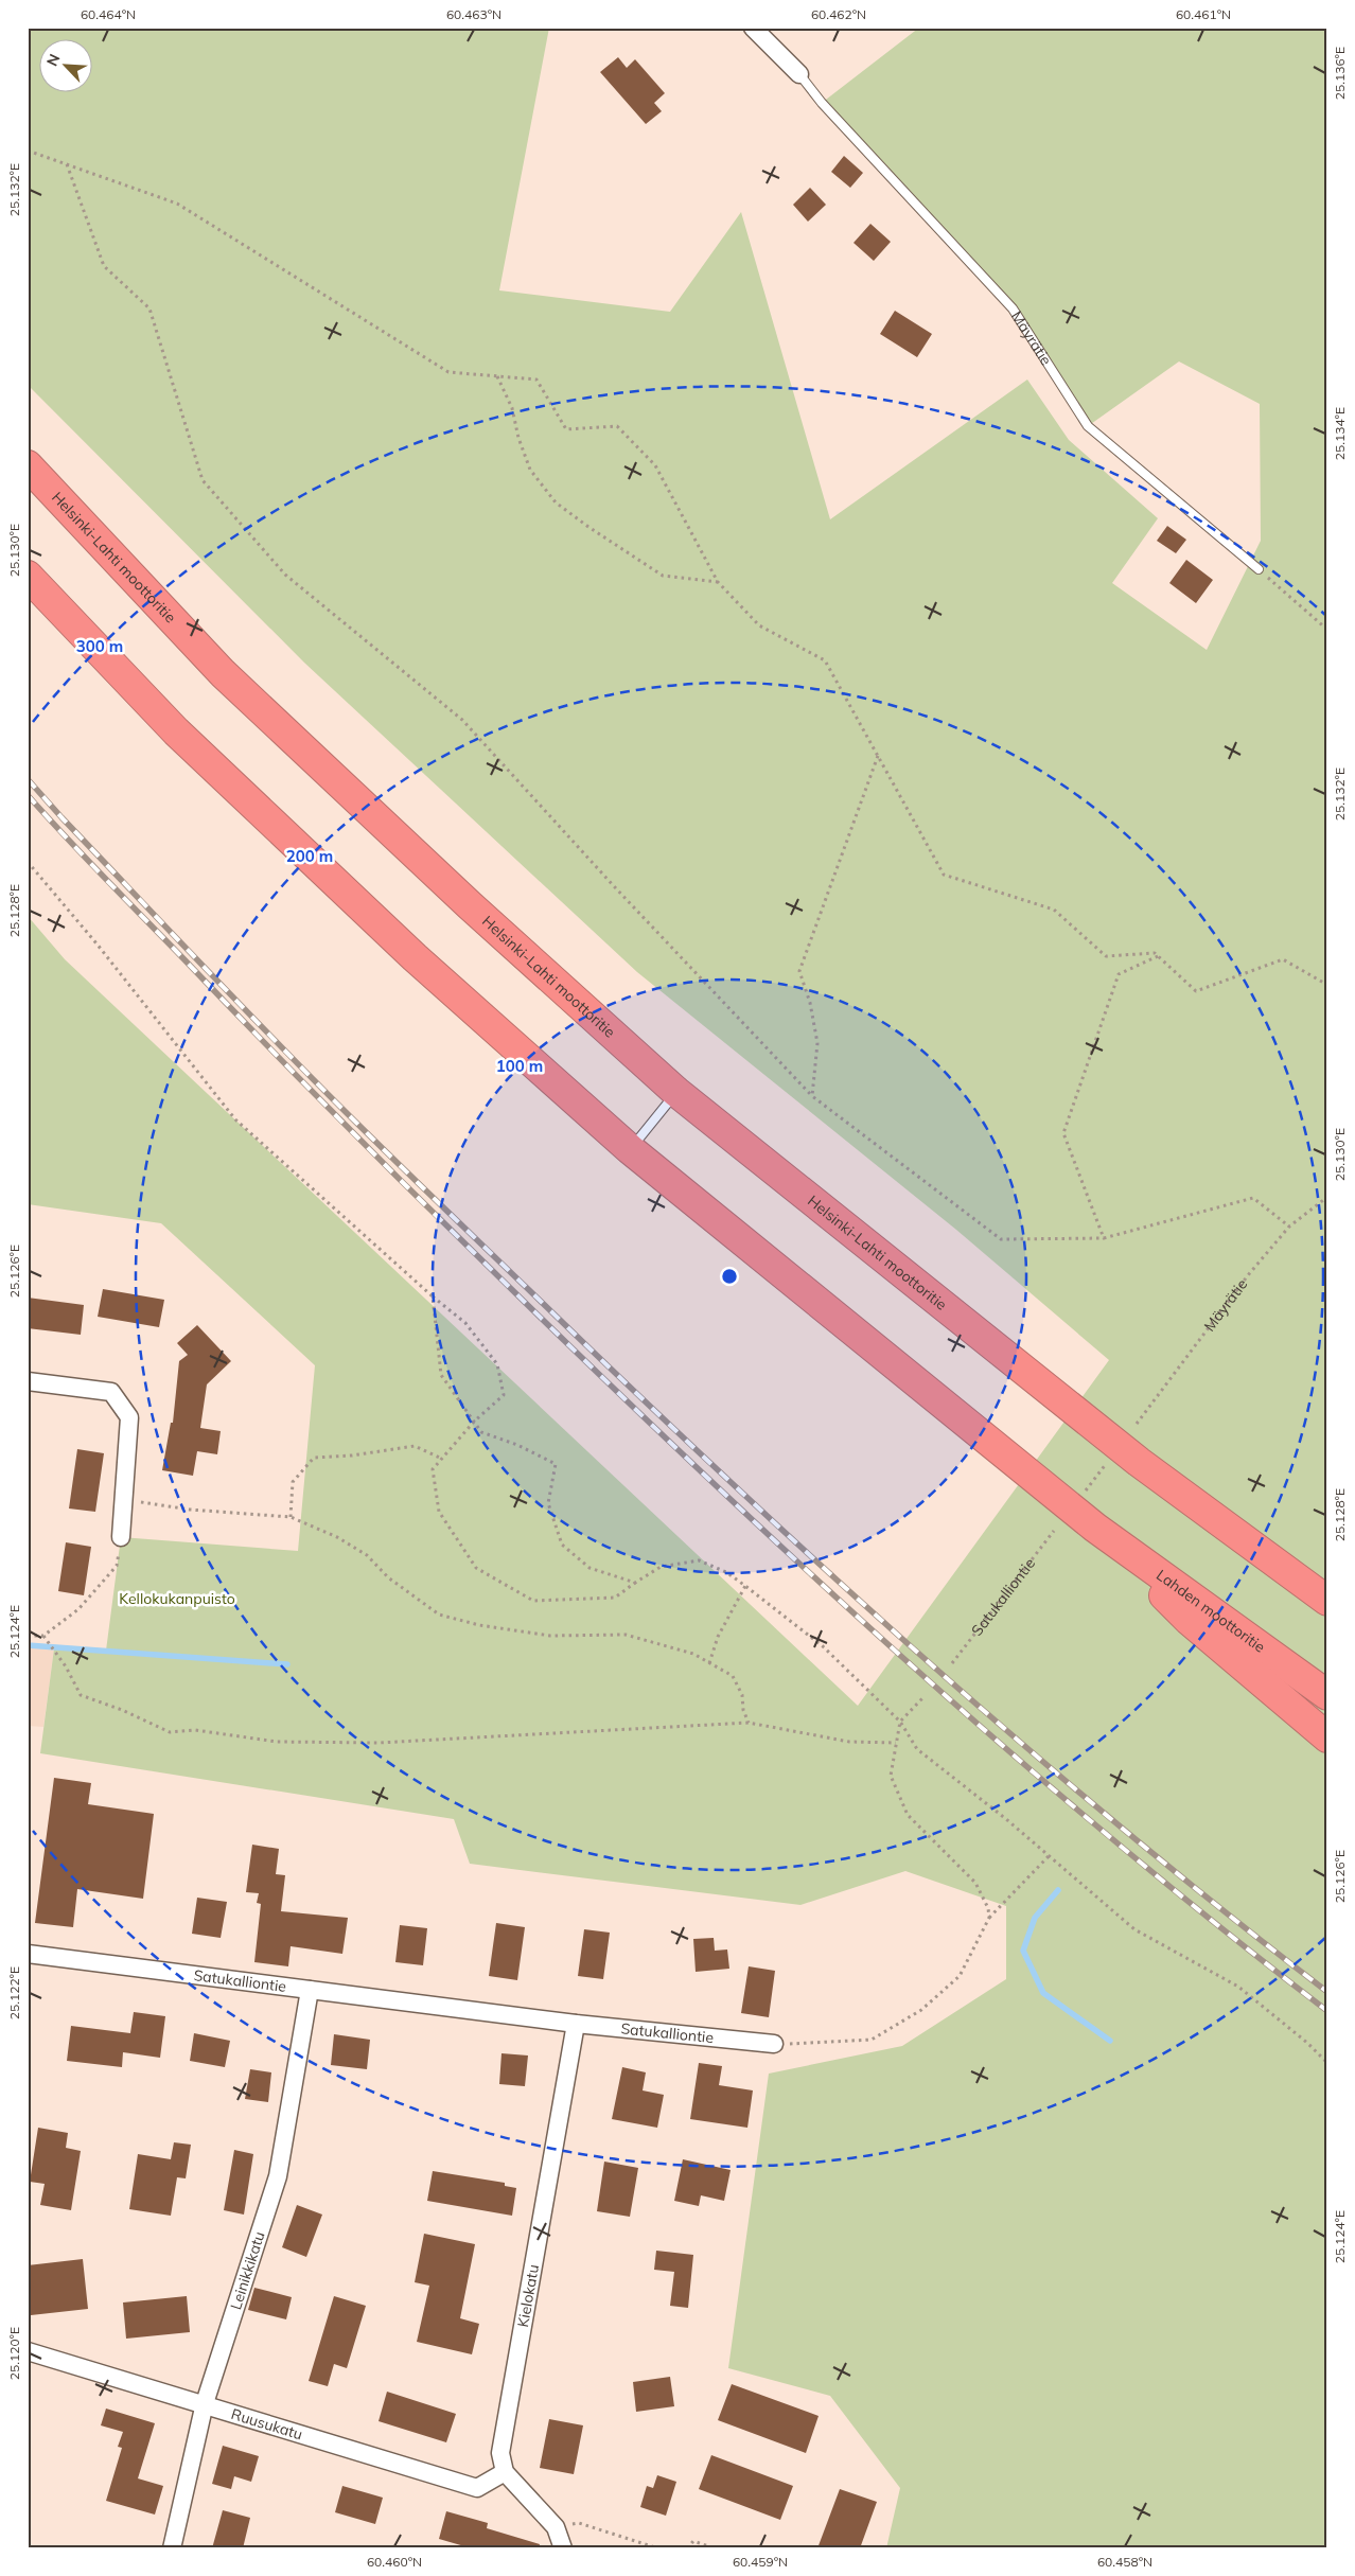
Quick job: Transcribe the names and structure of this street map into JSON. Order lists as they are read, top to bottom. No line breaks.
{"streets":{"highway":["Helsinki-Lahti moottoritie","Lahden moottoritie"],"street":["Mäyrätie","Satukalliontie","Leinikkikatu","Kielokatu","Ruusukatu"]},"crossings":[["Satukalliontie","Leinikkikatu"],["Satukalliontie","Kielokatu"],["Leinikkikatu","Ruusukatu"],["Kielokatu","Ruusukatu"]],"parks":["Kellokukanpuisto"],"north":"top left","coordinates":["60.464°N","60.463°N","60.462°N","60.461°N","25.136°E","25.132°E","25.134°E","25.130°E","25.128°E","25.126°E","25.124°E","25.122°E","25.120°E","60.460°N","60.459°N","60.458°N"],"rings":["300 m","200 m","100 m"]}
